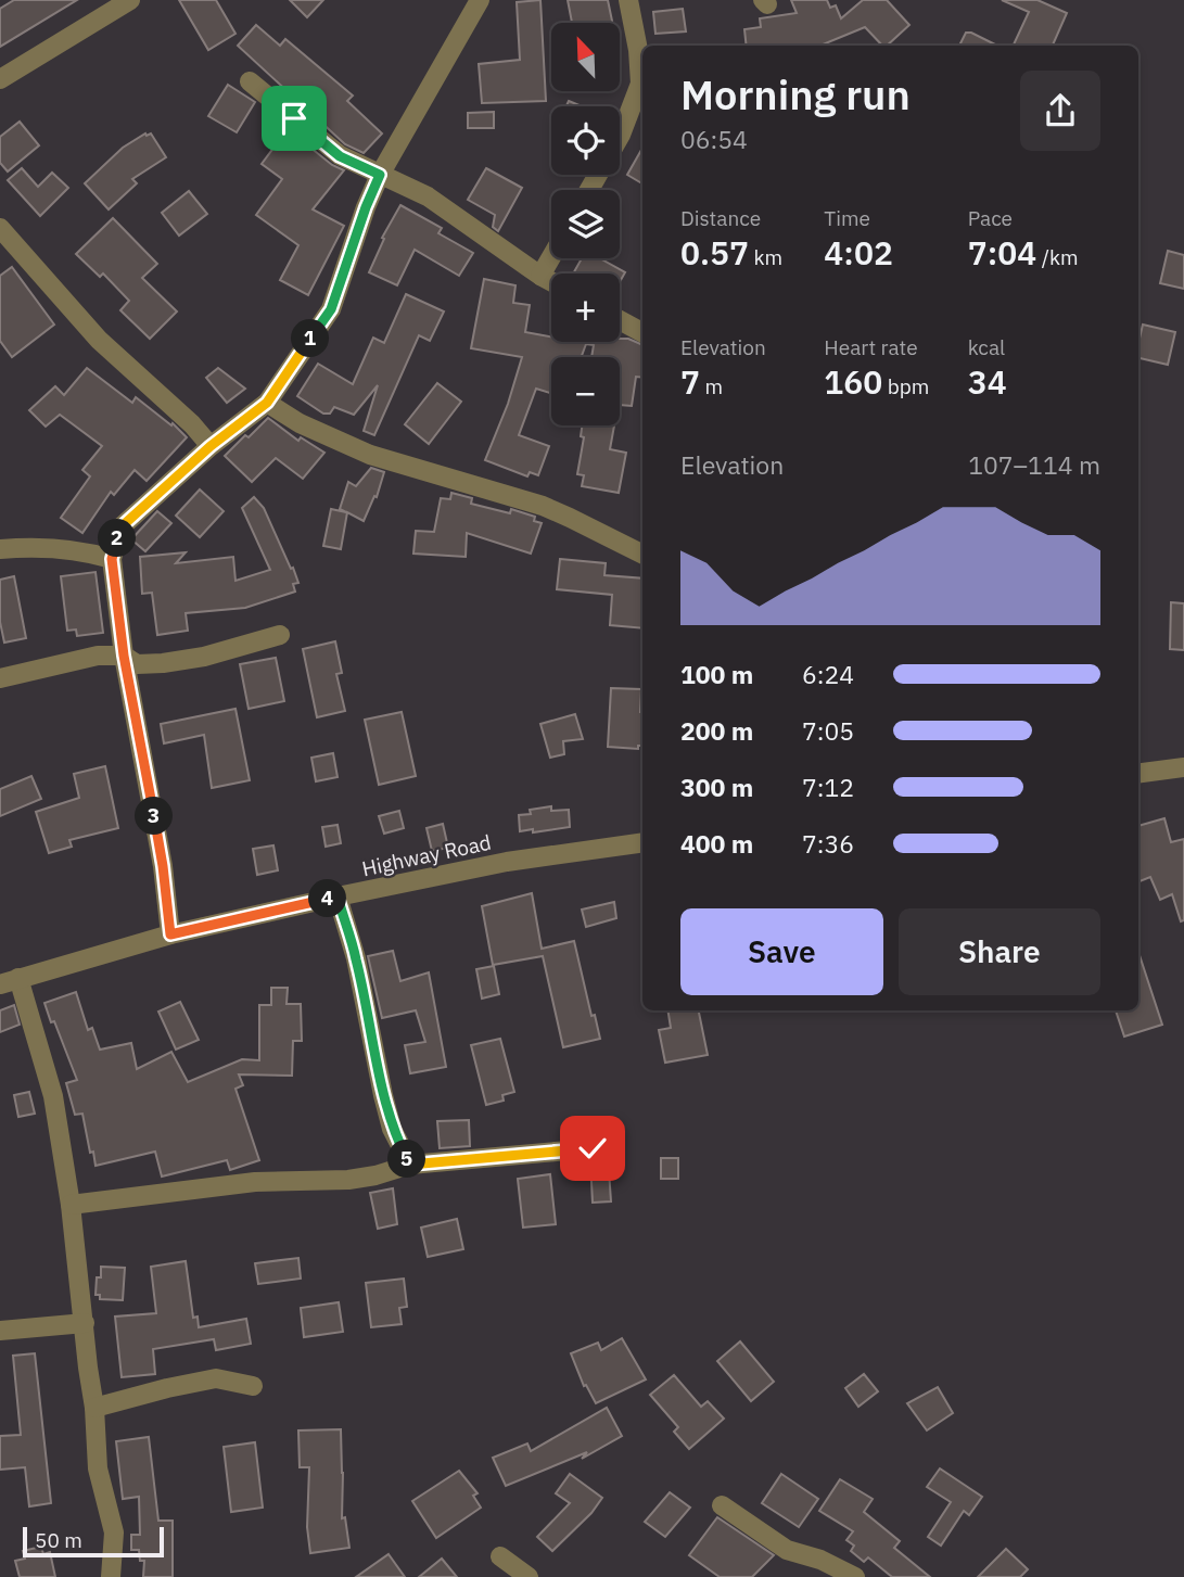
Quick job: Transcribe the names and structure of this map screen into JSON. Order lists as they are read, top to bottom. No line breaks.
{"streets":{"street":["Highway Road"]},"scale_bar":"50 m","north":"top left","page":{"map_buttons":["+","−"],"heading":["Morning run","06:54"],"stats":[["Distance","0.57 km"],["Time","4:02"],["Pace","7:04 /km"],["Elevation","7 m"],["Heart rate","160 bpm"],["kcal","34"]],"pins":["1","2","3","4","5"],"chart":["Elevation","107–114 m"],"list":[{"name":"100 m","note":"6:24"},{"name":"200 m","note":"7:05"},{"name":"300 m","note":"7:12"},{"name":"400 m","note":"7:36"}],"buttons":["Save","Share"],"scale":"50 m"}}
